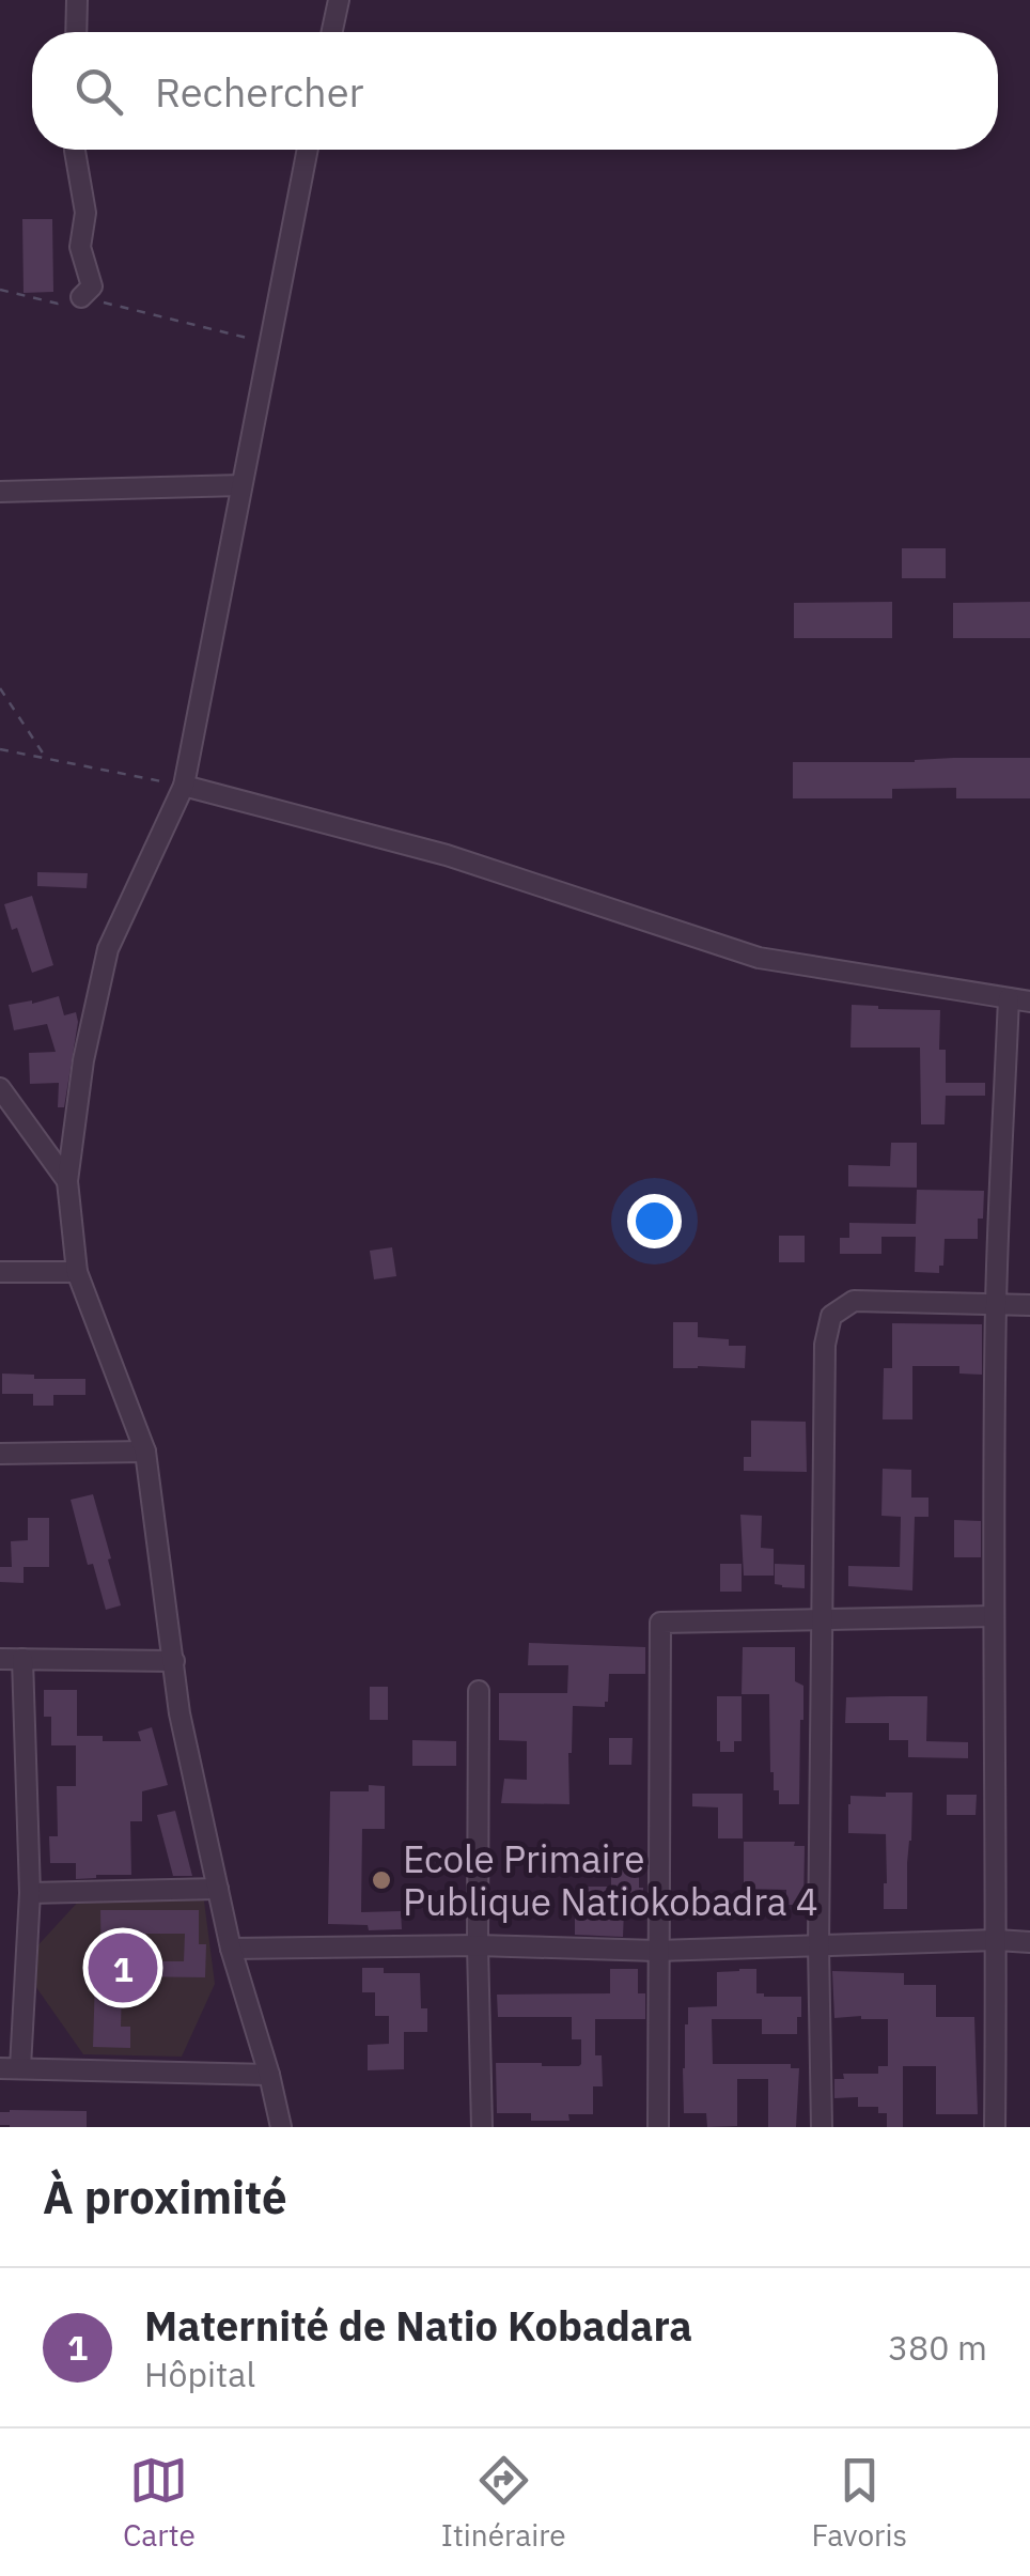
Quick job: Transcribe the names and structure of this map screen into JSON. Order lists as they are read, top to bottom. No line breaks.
{"places":["Ecole Primaire Publique Natiokobadra 4"],"page":{"search":"Rechercher","pins":"1","heading":"À proximité","list":[{"mark":"1","name":"Maternité de Natio Kobadara","note":"Hôpital","value":"380 m"}],"nav":["Carte","Itinéraire","Favoris"]}}
